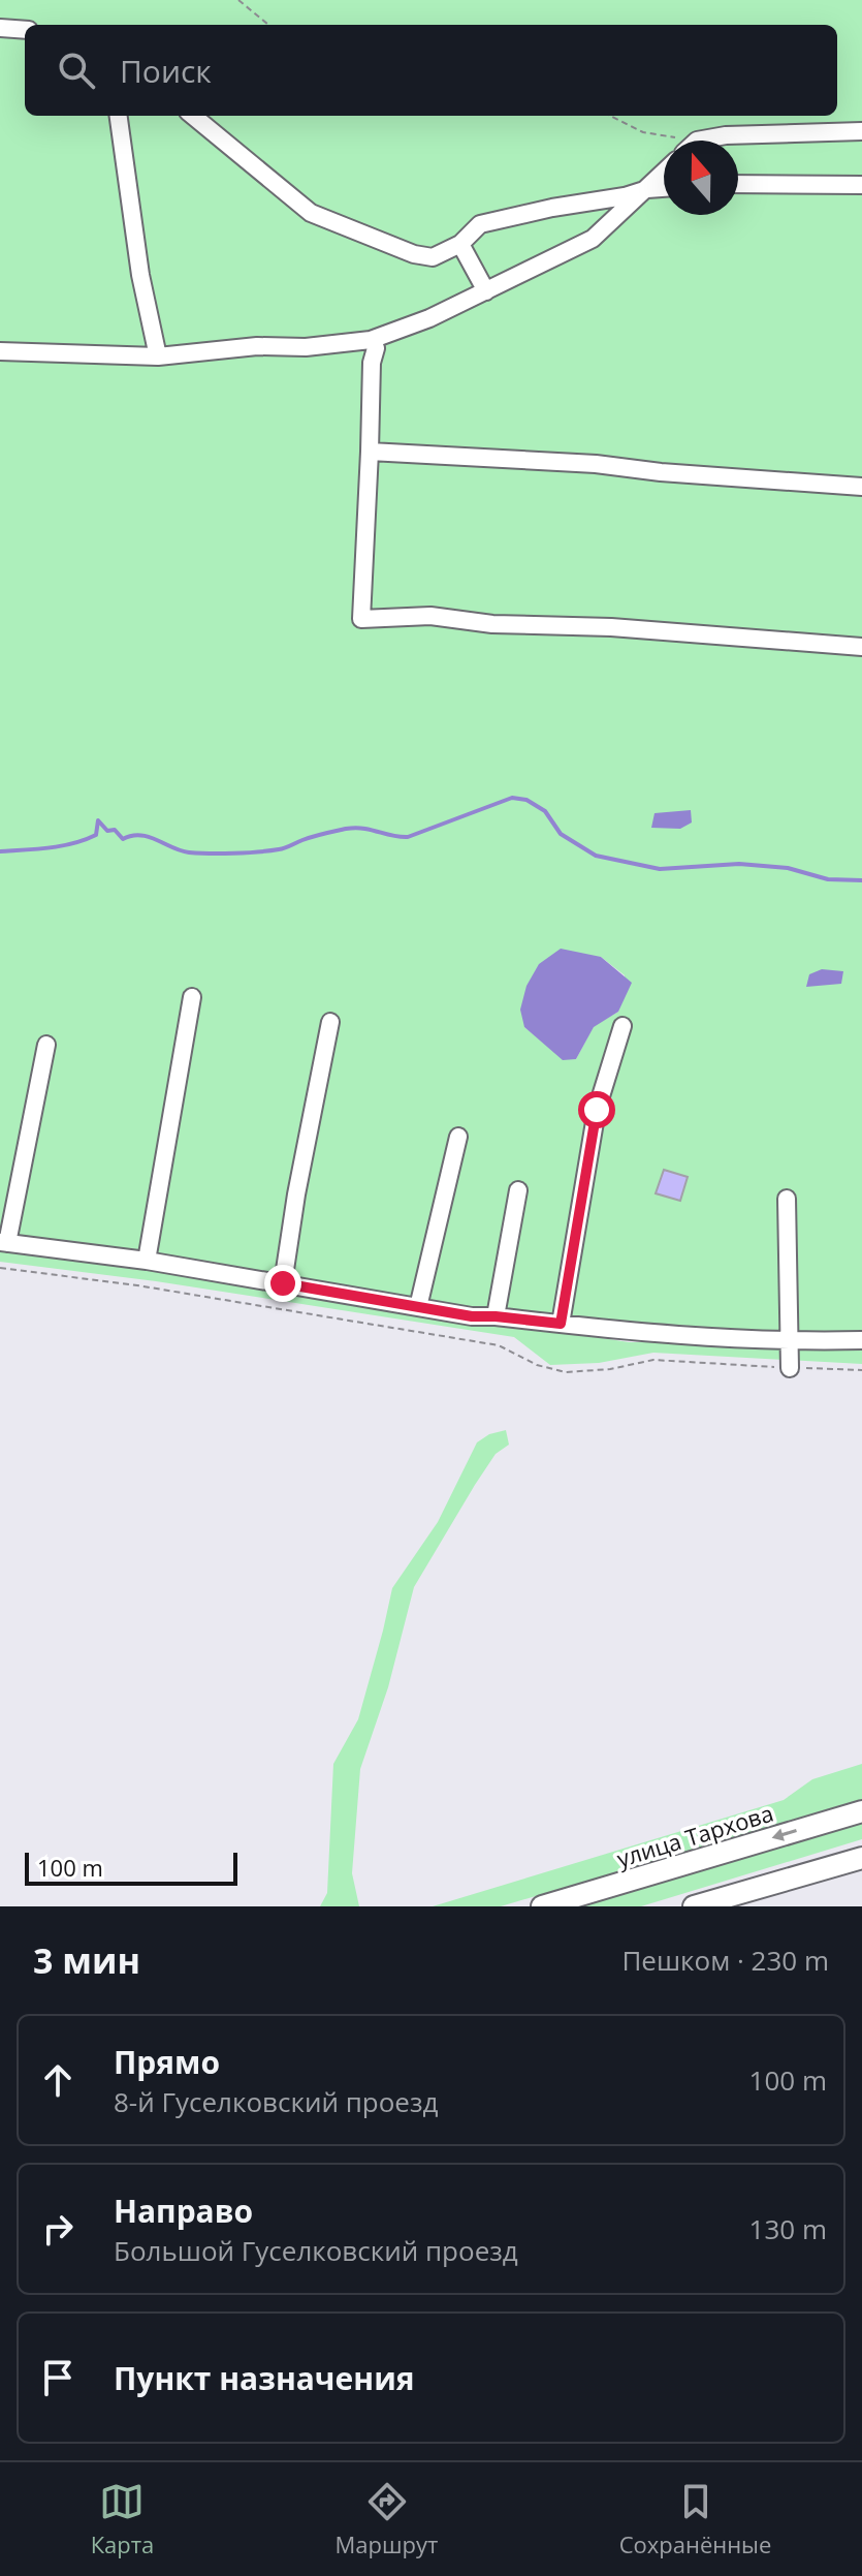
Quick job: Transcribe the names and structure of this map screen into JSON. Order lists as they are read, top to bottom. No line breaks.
{"streets":{"main road":["улица Тархова"]},"scale_bar":"100 m","north":"top","page":{"search":"Поиск","scale":"100 m","heading":["3 мин","Пешком · 230 m"],"list":[["Прямо","8-й Гуселковский проезд","100 m"],["Направо","Большой Гуселковский проезд","130 m"],"Пункт назначения"],"nav":["Карта","Маршрут","Сохранённые"]}}
